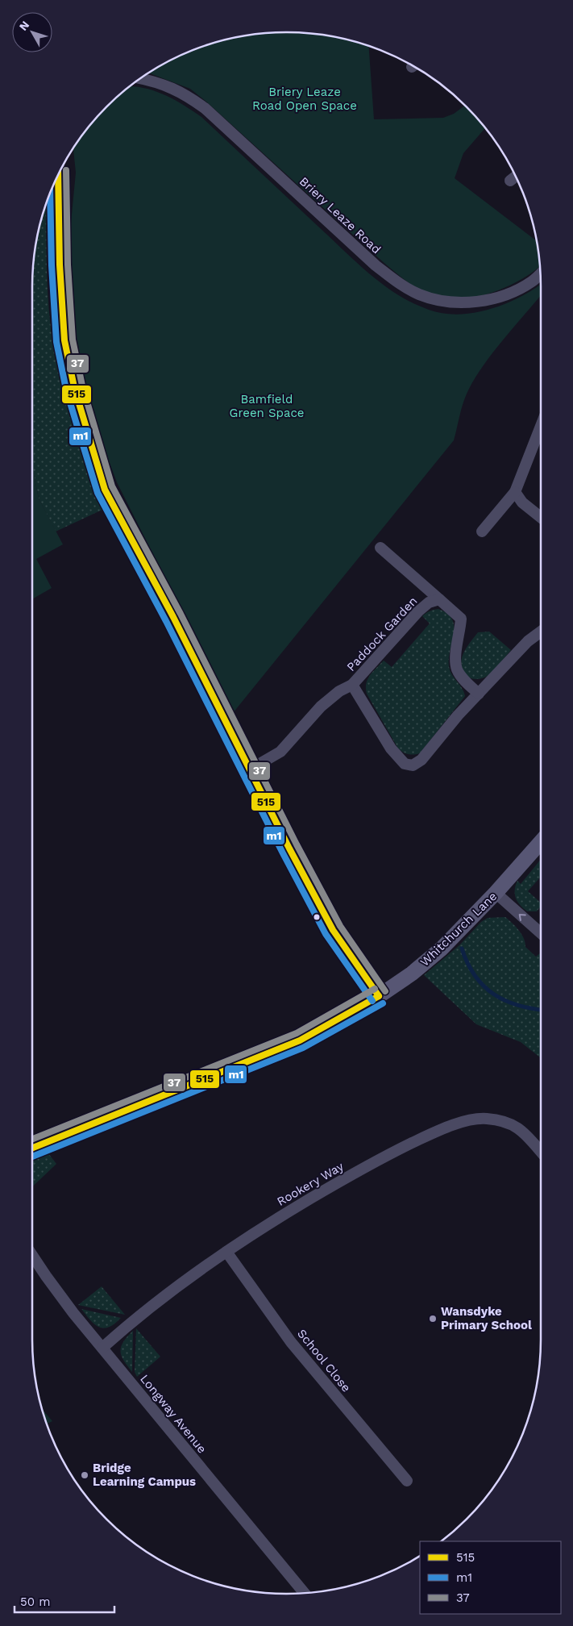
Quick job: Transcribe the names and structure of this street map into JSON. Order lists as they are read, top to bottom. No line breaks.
{"streets":{"street":["Briery Leaze Road","Paddock Garden","Whitchurch Lane","Rookery Way","School Close","Longway Avenue"]},"crossings":[["Rookery Way","School Close"],["Rookery Way","Longway Avenue"]],"parks":["Briery Leaze Road Open Space","Bamfield Green Space"],"places":["Wansdyke Primary School","Bridge Learning Campus"],"lines":["transit line 37","transit line 515","transit line m1"],"legend":["515","m1","37"],"scale_bar":"50 m","north":"top left"}
